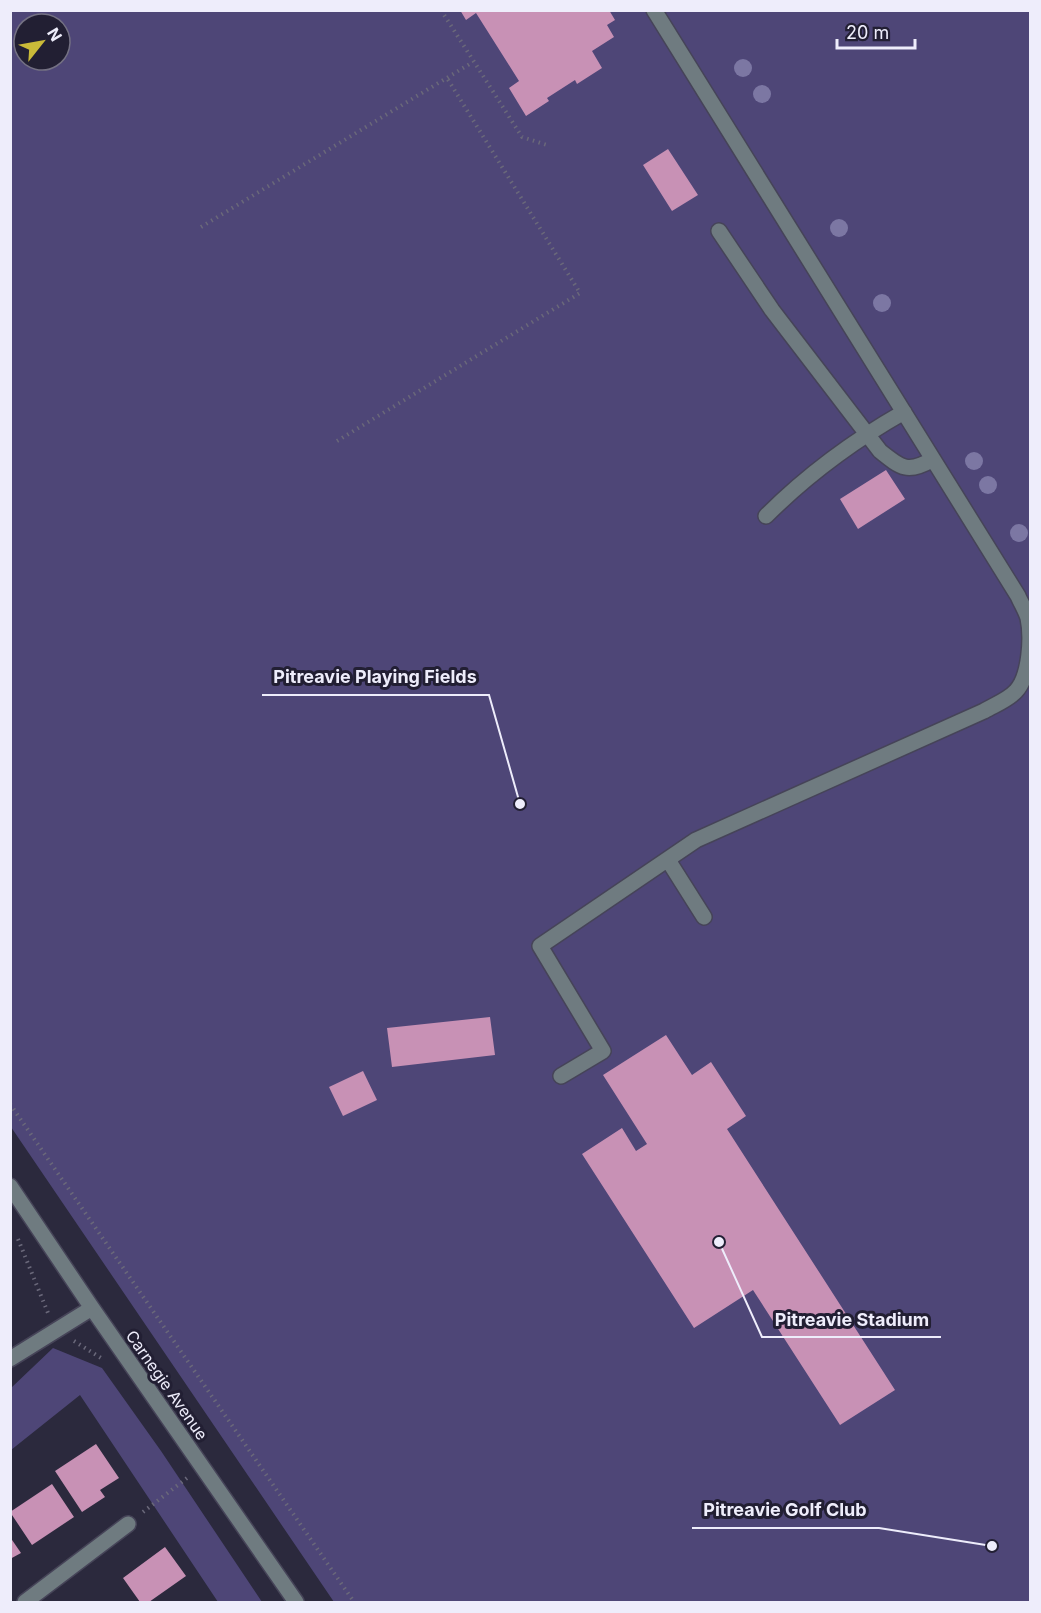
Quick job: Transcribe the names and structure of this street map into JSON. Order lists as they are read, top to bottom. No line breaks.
{"streets":{"street":["Carnegie Avenue"]},"places":["Pitreavie Playing Fields","Pitreavie Stadium","Pitreavie Golf Club"],"scale_bar":"20 m","north":"top right"}
